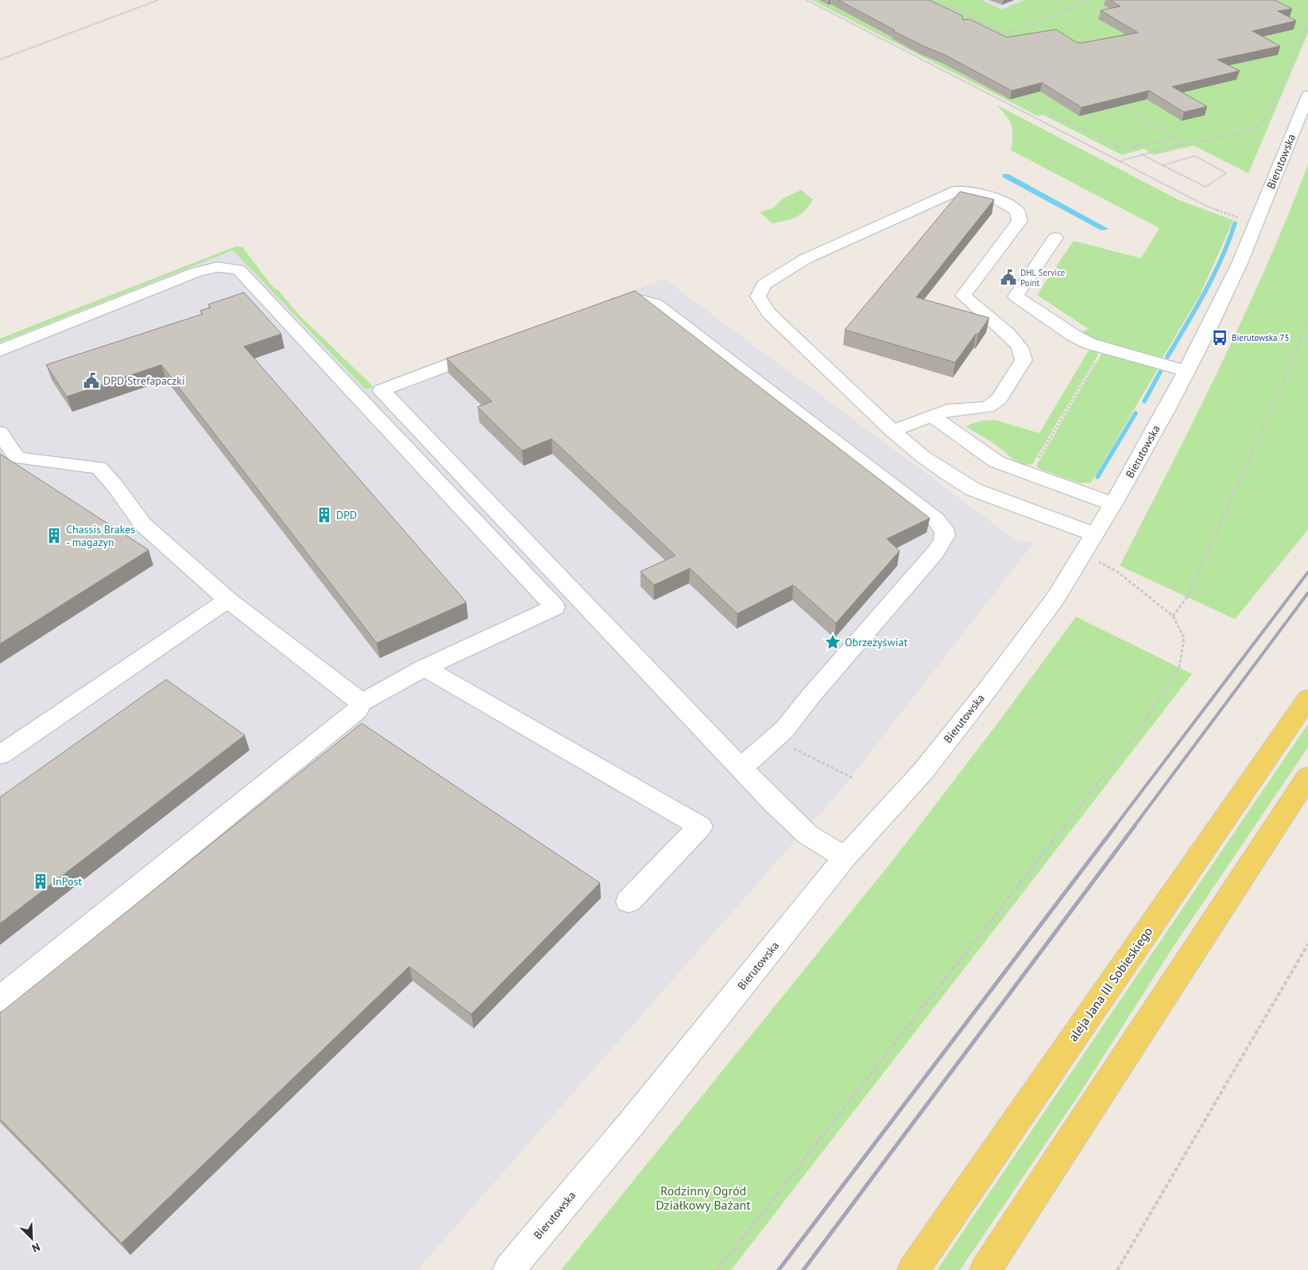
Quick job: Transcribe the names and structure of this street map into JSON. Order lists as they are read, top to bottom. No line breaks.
{"streets":{"main road":["aleja Jana III Sobieskiego"],"street":["Bierutowska"]},"parks":["Rodzinny Ogród Działkowy Bażant"],"places":{"public building":["DHL Service Point","DPD Strefapaczki"],"bus stop":["Bierutowska 75"],"building":["DPD","Chassis Brakes - magazyn","InPost"],"place":["Obrzeżyświat"]},"north":"bottom right"}
